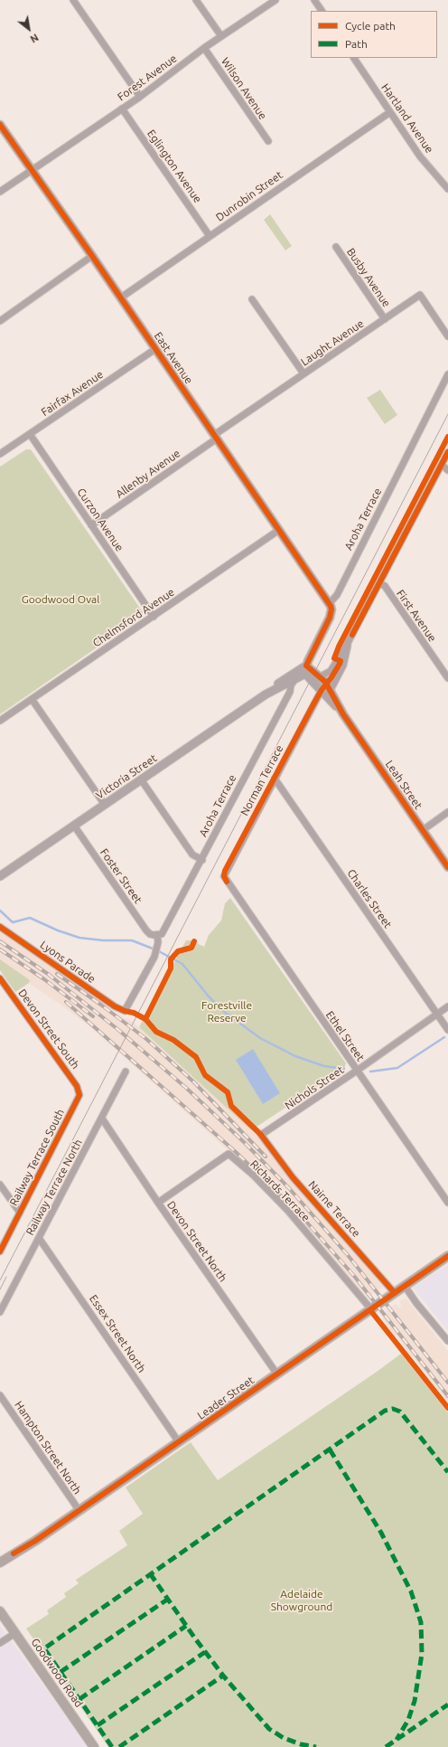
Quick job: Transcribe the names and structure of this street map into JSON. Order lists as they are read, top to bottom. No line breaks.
{"streets":{"main road":["Leader Street","Goodwood Road"],"street":["Forest Avenue","Wilson Avenue","Hartland Avenue","Eglington Avenue","Dunrobin Street","Busby Avenue","Laught Avenue","East Avenue","Fairfax Avenue","Allenby Avenue","Aroha Terrace","Curzon Avenue","First Avenue","Chelmsford Avenue","Victoria Street","Norman Terrace","Leah Street","Foster Street","Charles Street","Lyons Parade","Devon Street South","Ethel Street","Nichols Street","Railway Terrace South","Railway Terrace North","Richards Terrace","Nairne Terrace","Devon Street North","Essex Street North","Hampton Street North"]},"crossings":[["Forest Avenue","Wilson Avenue"],["Forest Avenue","Eglington Avenue"],["Forest Avenue","East Avenue"],["Hartland Avenue","Dunrobin Street"],["Eglington Avenue","Dunrobin Street"],["Dunrobin Street","East Avenue"],["Busby Avenue","Laught Avenue"],["Laught Avenue","East Avenue"],["Laught Avenue","Allenby Avenue"],["East Avenue","Fairfax Avenue"],["East Avenue","Allenby Avenue"],["East Avenue","Aroha Terrace"],["East Avenue","Chelmsford Avenue"],["Fairfax Avenue","Curzon Avenue"],["Allenby Avenue","Curzon Avenue"],["Aroha Terrace","Victoria Street"],["Aroha Terrace","Foster Street"],["Aroha Terrace","Lyons Parade"],["Curzon Avenue","Chelmsford Avenue"],["Victoria Street","Leah Street"],["Victoria Street","Foster Street"],["Norman Terrace","Leah Street"],["Norman Terrace","Charles Street"],["Norman Terrace","Ethel Street"],["Foster Street","Lyons Parade"],["Charles Street","Nichols Street"],["Devon Street South","Railway Terrace South"],["Ethel Street","Nichols Street"],["Nichols Street","Nairne Terrace"],["Railway Terrace North","Devon Street North"],["Railway Terrace North","Essex Street North"],["Richards Terrace","Devon Street North"],["Richards Terrace","Leader Street"],["Nairne Terrace","Leader Street"],["Devon Street North","Leader Street"],["Essex Street North","Leader Street"],["Leader Street","Hampton Street North"]],"parks":["Goodwood Oval","Forestville Reserve","Adelaide Showground"],"legend":["Cycle path","Path"],"north":"bottom right"}
